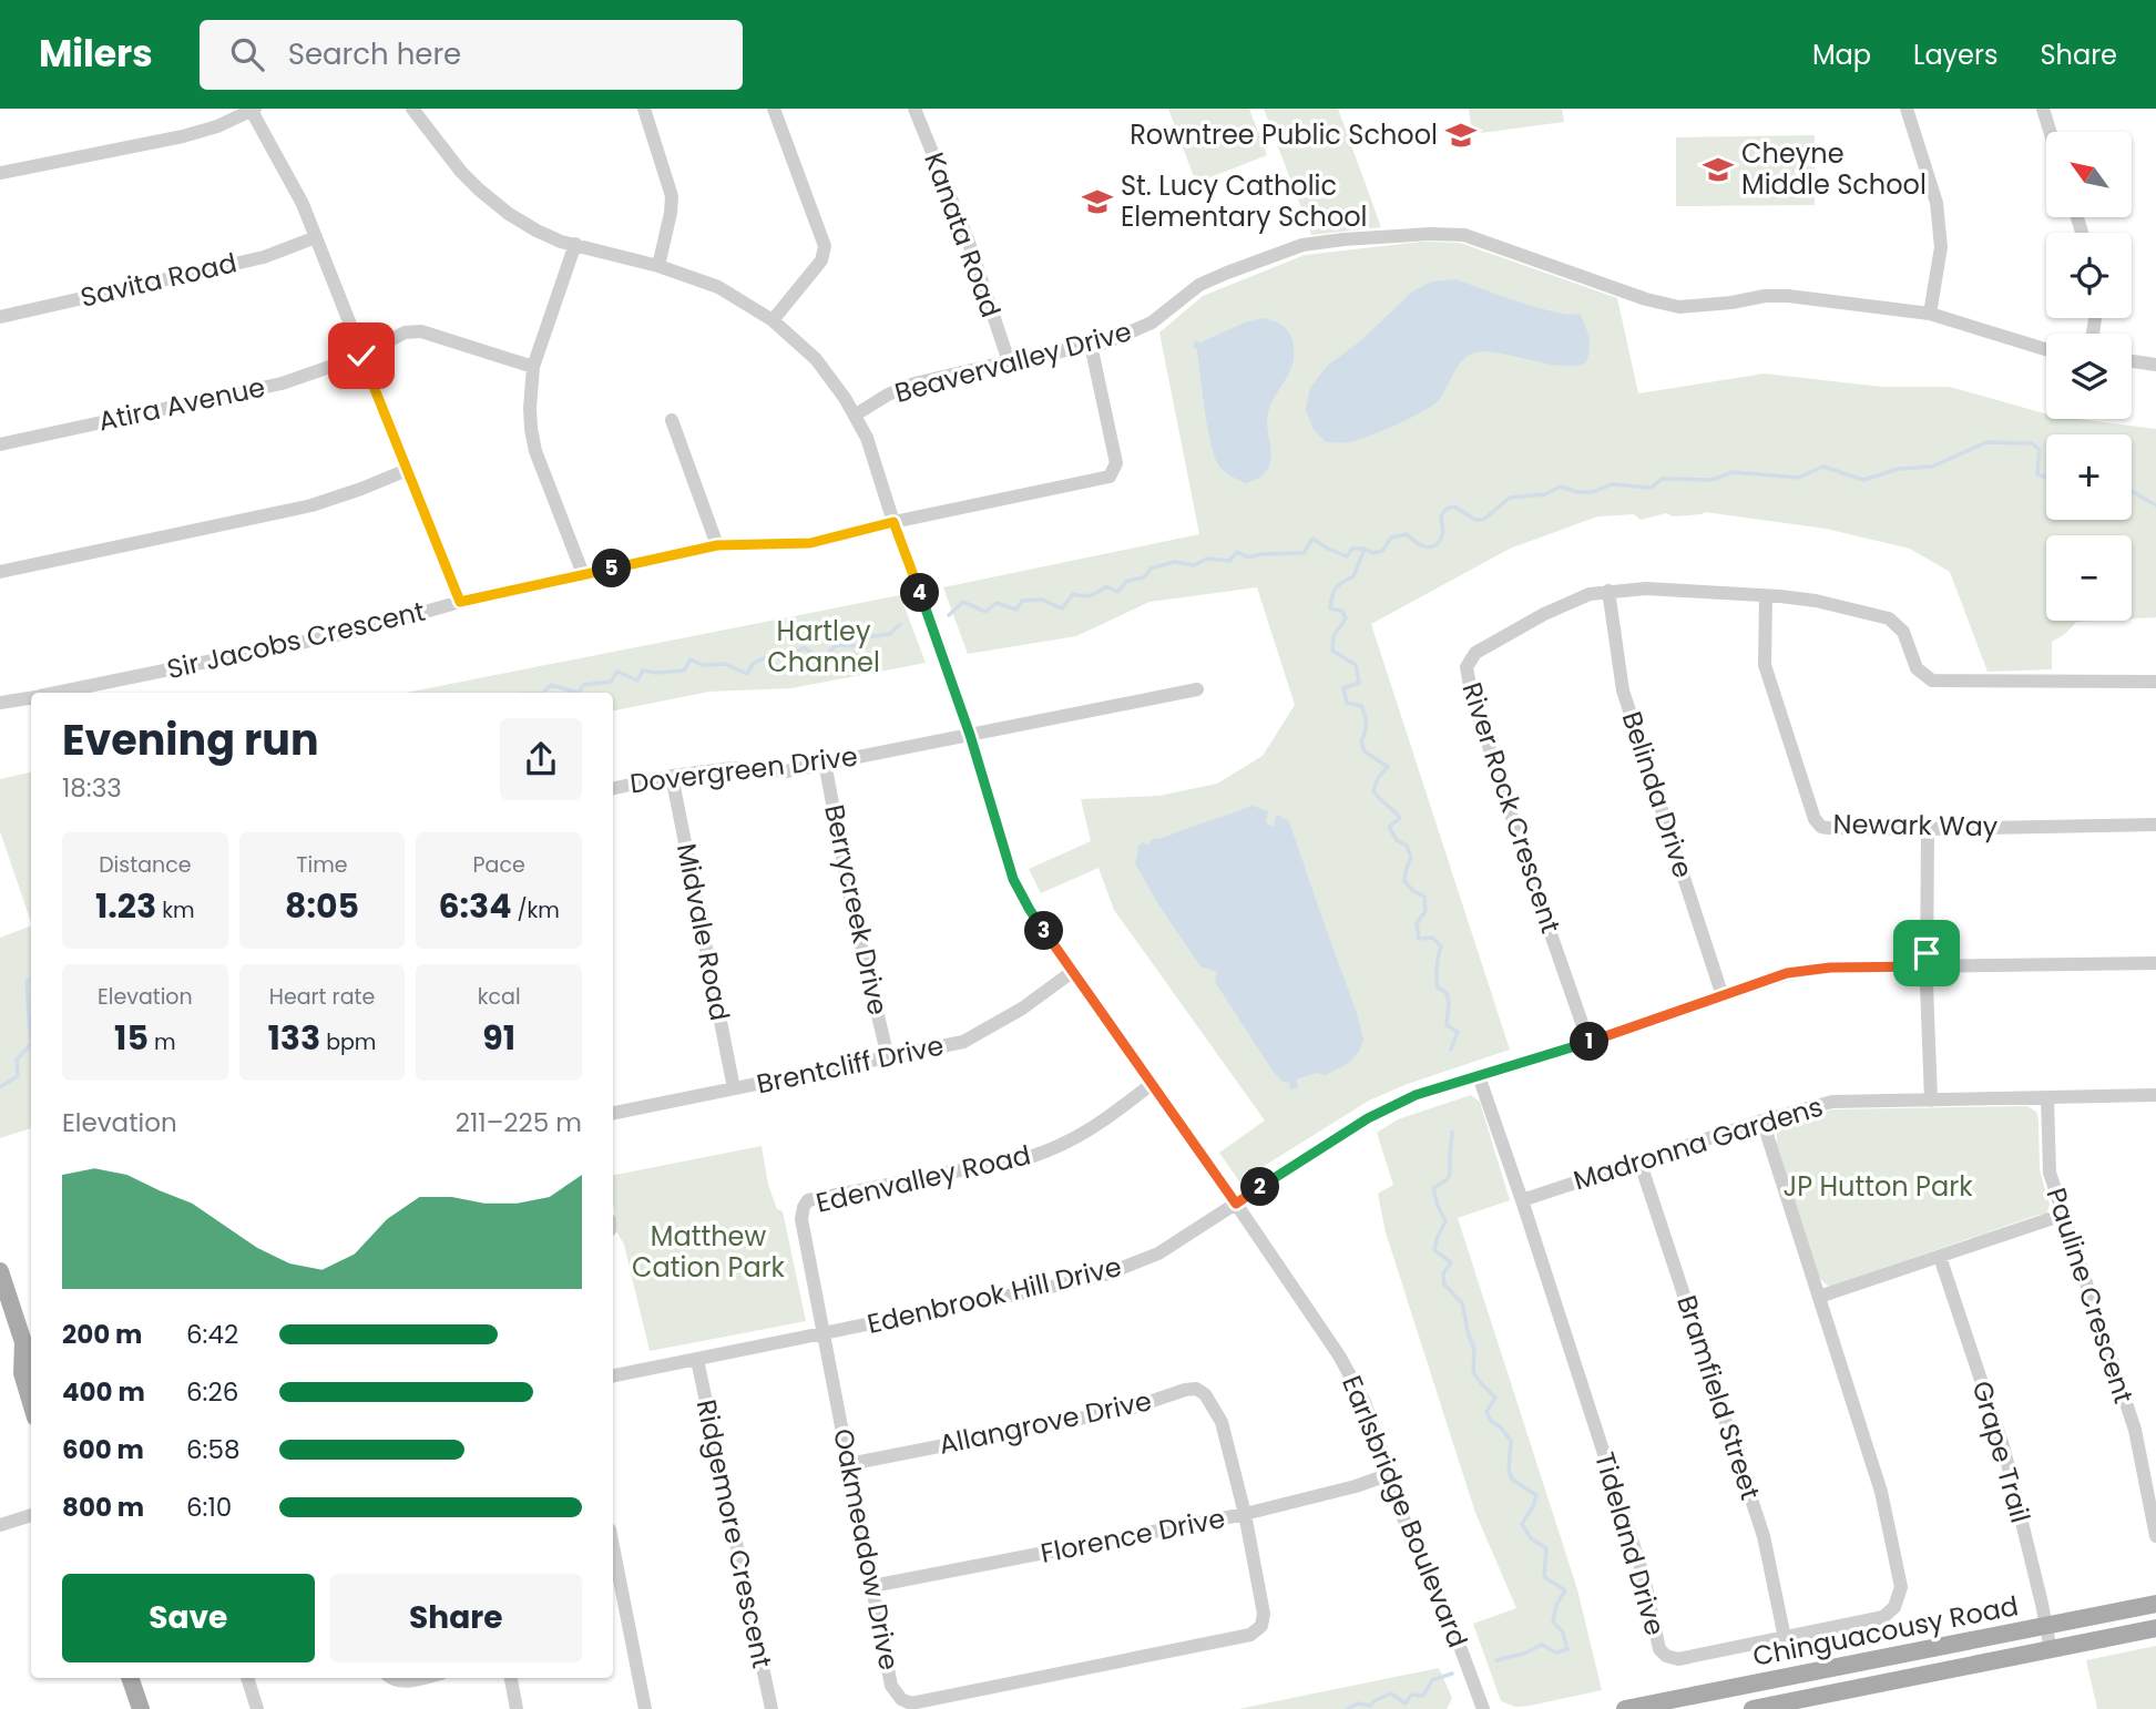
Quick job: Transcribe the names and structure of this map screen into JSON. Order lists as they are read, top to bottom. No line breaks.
{"streets":{"main road":["Chinguacousy Road"],"street":["Kanata Road","Savita Road","Beavervalley Drive","Atira Avenue","Sir Jacobs Crescent","Dovergreen Drive","Belinda Drive","River Rock Crescent","Newark Way","Berrycreek Drive","Midvale Road","Brentcliff Drive","Madronna Gardens","Edenvalley Road","Edenbrook Hill Drive","Pauline Crescent","Bramfield Street","Allangrove Drive","Grape Trail","Earlsbridge Boulevard","Ridgemore Crescent","Florence Drive","Tideland Drive","Oakmeadow Drive"]},"crossings":[["Kanata Road","Beavervalley Drive"],["Beavervalley Drive","Sir Jacobs Crescent"],["Beavervalley Drive","Earlsbridge Boulevard"],["Sir Jacobs Crescent","Earlsbridge Boulevard"],["Dovergreen Drive","Berrycreek Drive"],["Dovergreen Drive","Midvale Road"],["Dovergreen Drive","Earlsbridge Boulevard"],["Belinda Drive","River Rock Crescent"],["Belinda Drive","Edenbrook Hill Drive"],["River Rock Crescent","Newark Way"],["River Rock Crescent","Edenbrook Hill Drive"],["Berrycreek Drive","Brentcliff Drive"],["Midvale Road","Brentcliff Drive"],["Brentcliff Drive","Earlsbridge Boulevard"],["Madronna Gardens","Pauline Crescent"],["Madronna Gardens","Bramfield Street"],["Madronna Gardens","Tideland Drive"],["Edenvalley Road","Edenbrook Hill Drive"],["Edenvalley Road","Earlsbridge Boulevard"],["Edenvalley Road","Oakmeadow Drive"],["Edenbrook Hill Drive","Earlsbridge Boulevard"],["Edenbrook Hill Drive","Ridgemore Crescent"],["Edenbrook Hill Drive","Tideland Drive"],["Edenbrook Hill Drive","Oakmeadow Drive"],["Bramfield Street","Tideland Drive"],["Allangrove Drive","Florence Drive"],["Allangrove Drive","Oakmeadow Drive"],["Grape Trail","Chinguacousy Road"],["Earlsbridge Boulevard","Florence Drive"],["Florence Drive","Oakmeadow Drive"]],"parks":["Hartley Channel","JP Hutton Park","Matthew Cation Park"],"places":{"school or university":["Rowntree Public School","Cheyne Middle School","St. Lucy Catholic Elementary School"]},"north":"top left","page":{"header":"Milers","search":"Search here","nav":["Map","Layers","Share"],"map_buttons":["+","−"],"pins":["5","4","3","1","2"],"heading":["Evening run","18:33"],"stats":[["Distance","1.23 km"],["Time","8:05"],["Pace","6:34 /km"],["Elevation","15 m"],["Heart rate","133 bpm"],["kcal","91"]],"chart":["Elevation","211–225 m"],"list":[{"name":"200 m","note":"6:42"},{"name":"400 m","note":"6:26"},{"name":"600 m","note":"6:58"},{"name":"800 m","note":"6:10"}],"buttons":["Save","Share"]}}
